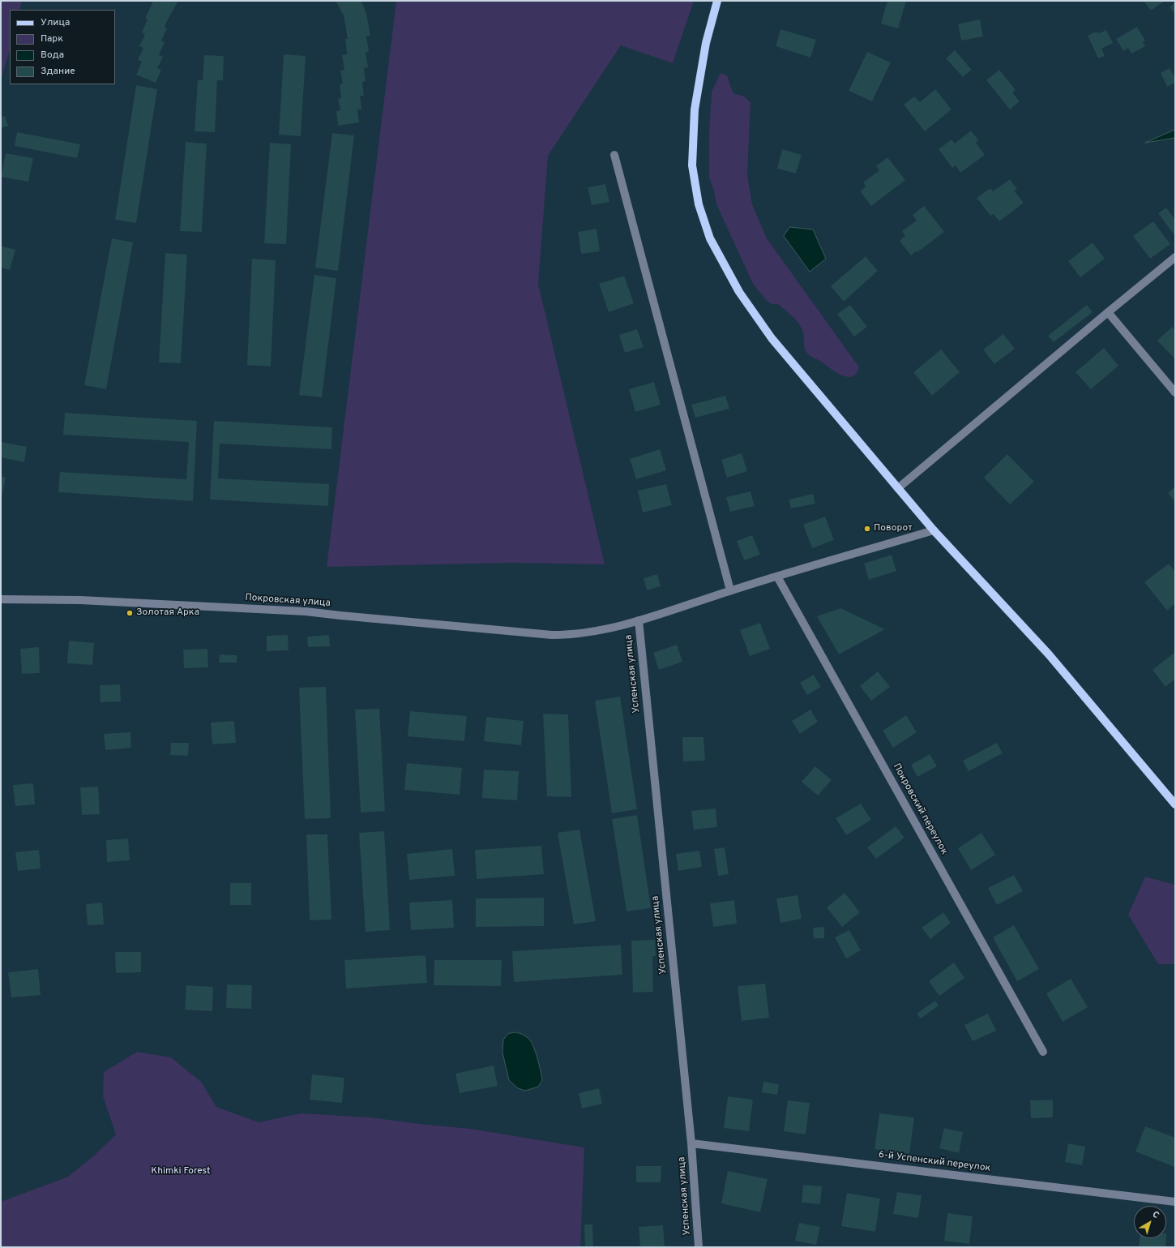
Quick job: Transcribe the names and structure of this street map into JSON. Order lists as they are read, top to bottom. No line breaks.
{"streets":{"street":["Покровская улица","Успенская улица","Покровский переулок","6-й Успенский переулок"]},"crossings":[["Покровская улица","Успенская улица"],["Покровская улица","Покровский переулок"],["Успенская улица","6-й Успенский переулок"]],"parks":["Khimki Forest"],"places":["Поворот","Золотая Арка"],"legend":["Улица","Парк","Вода","Здание"],"north":"top right"}
